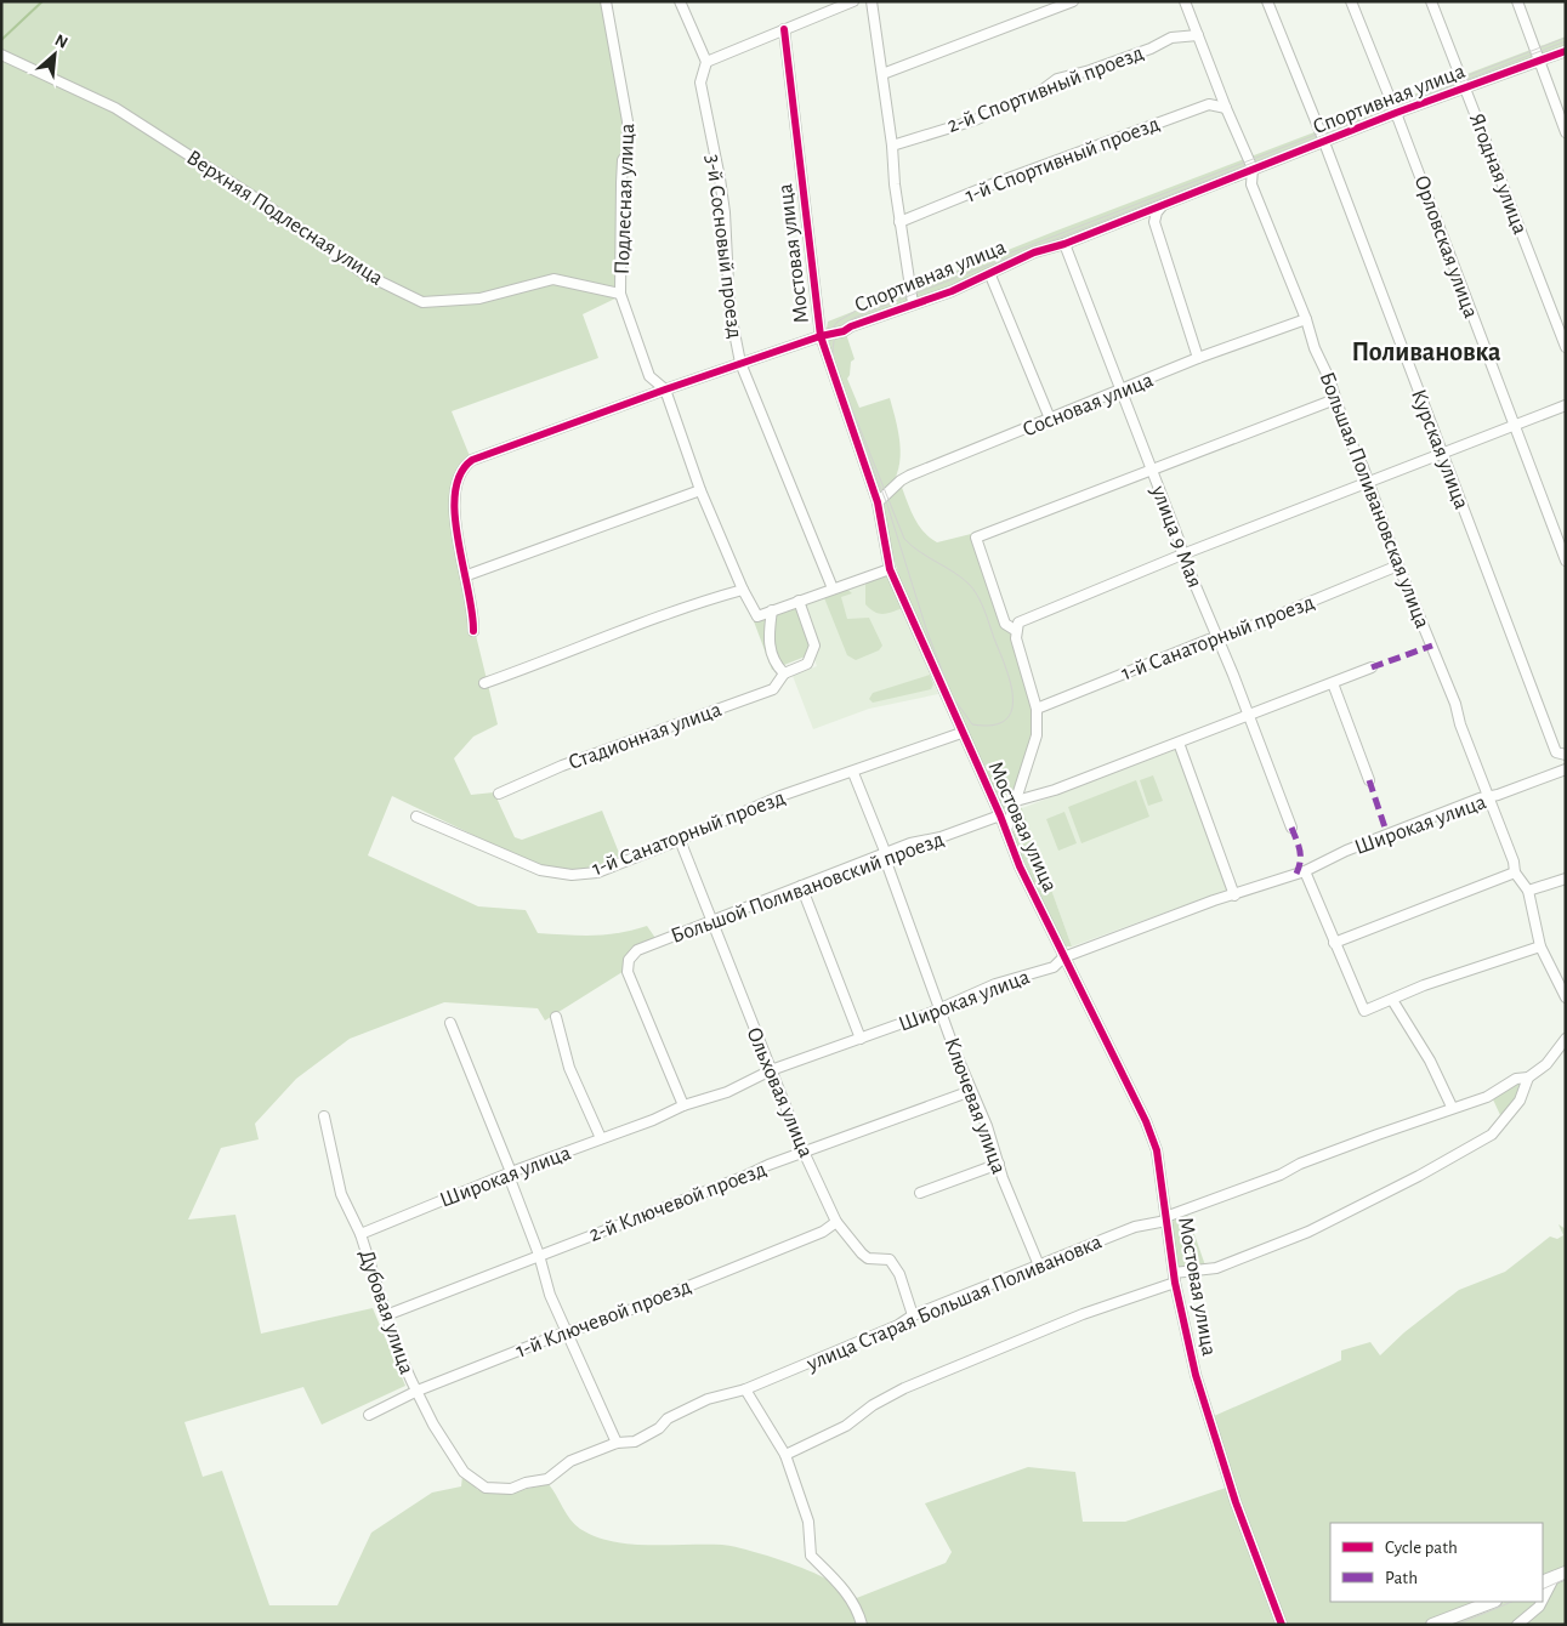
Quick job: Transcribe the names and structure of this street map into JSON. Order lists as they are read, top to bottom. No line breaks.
{"streets":{"street":["2-й Спортивный проезд","Спортивная улица","1-й Спортивный проезд","Ягодная улица","Подлесная улица","Верхняя Подлесная улица","3-й Сосновый проезд","Орловская улица","Мостовая улица","Сосновая улица","Курская улица","Большая Поливановская улица","улица 9 Мая","1-й Санаторный проезд","Стадионная улица","Широкая улица","Большой Поливановский проезд","Ольховая улица","Ключевая улица","2-й Ключевой проезд","улица Старая Большая Поливановка","Дубовая улица","1-й Ключевой проезд"]},"crossings":[["2-й Спортивный проезд","Большая Поливановская улица"],["Спортивная улица","Ягодная улица"],["Спортивная улица","Подлесная улица"],["Спортивная улица","3-й Сосновый проезд"],["Спортивная улица","Орловская улица"],["Спортивная улица","Мостовая улица"],["Спортивная улица","Курская улица"],["Спортивная улица","Большая Поливановская улица"],["Спортивная улица","улица 9 Мая"],["1-й Спортивный проезд","Большая Поливановская улица"],["Подлесная улица","Верхняя Подлесная улица"],["Мостовая улица","Сосновая улица"],["Мостовая улица","1-й Санаторный проезд"],["Мостовая улица","Широкая улица"],["Мостовая улица","Большой Поливановский проезд"],["Мостовая улица","улица Старая Большая Поливановка"],["Сосновая улица","Большая Поливановская улица"],["Сосновая улица","улица 9 Мая"],["Большая Поливановская улица","1-й Санаторный проезд"],["Большая Поливановская улица","Широкая улица"],["улица 9 Мая","1-й Санаторный проезд"],["1-й Санаторный проезд","Ольховая улица"],["1-й Санаторный проезд","Ключевая улица"],["Широкая улица","Большой Поливановский проезд"],["Широкая улица","Ольховая улица"],["Широкая улица","Ключевая улица"],["Широкая улица","Дубовая улица"],["Большой Поливановский проезд","Ольховая улица"],["Большой Поливановский проезд","Ключевая улица"],["Ольховая улица","2-й Ключевой проезд"],["Ольховая улица","улица Старая Большая Поливановка"],["Ольховая улица","1-й Ключевой проезд"],["Ключевая улица","2-й Ключевой проезд"],["Ключевая улица","улица Старая Большая Поливановка"],["2-й Ключевой проезд","Дубовая улица"],["улица Старая Большая Поливановка","Дубовая улица"],["Дубовая улица","1-й Ключевой проезд"]],"districts":["Поливановка"],"legend":["Cycle path","Path"],"north":"top right"}
